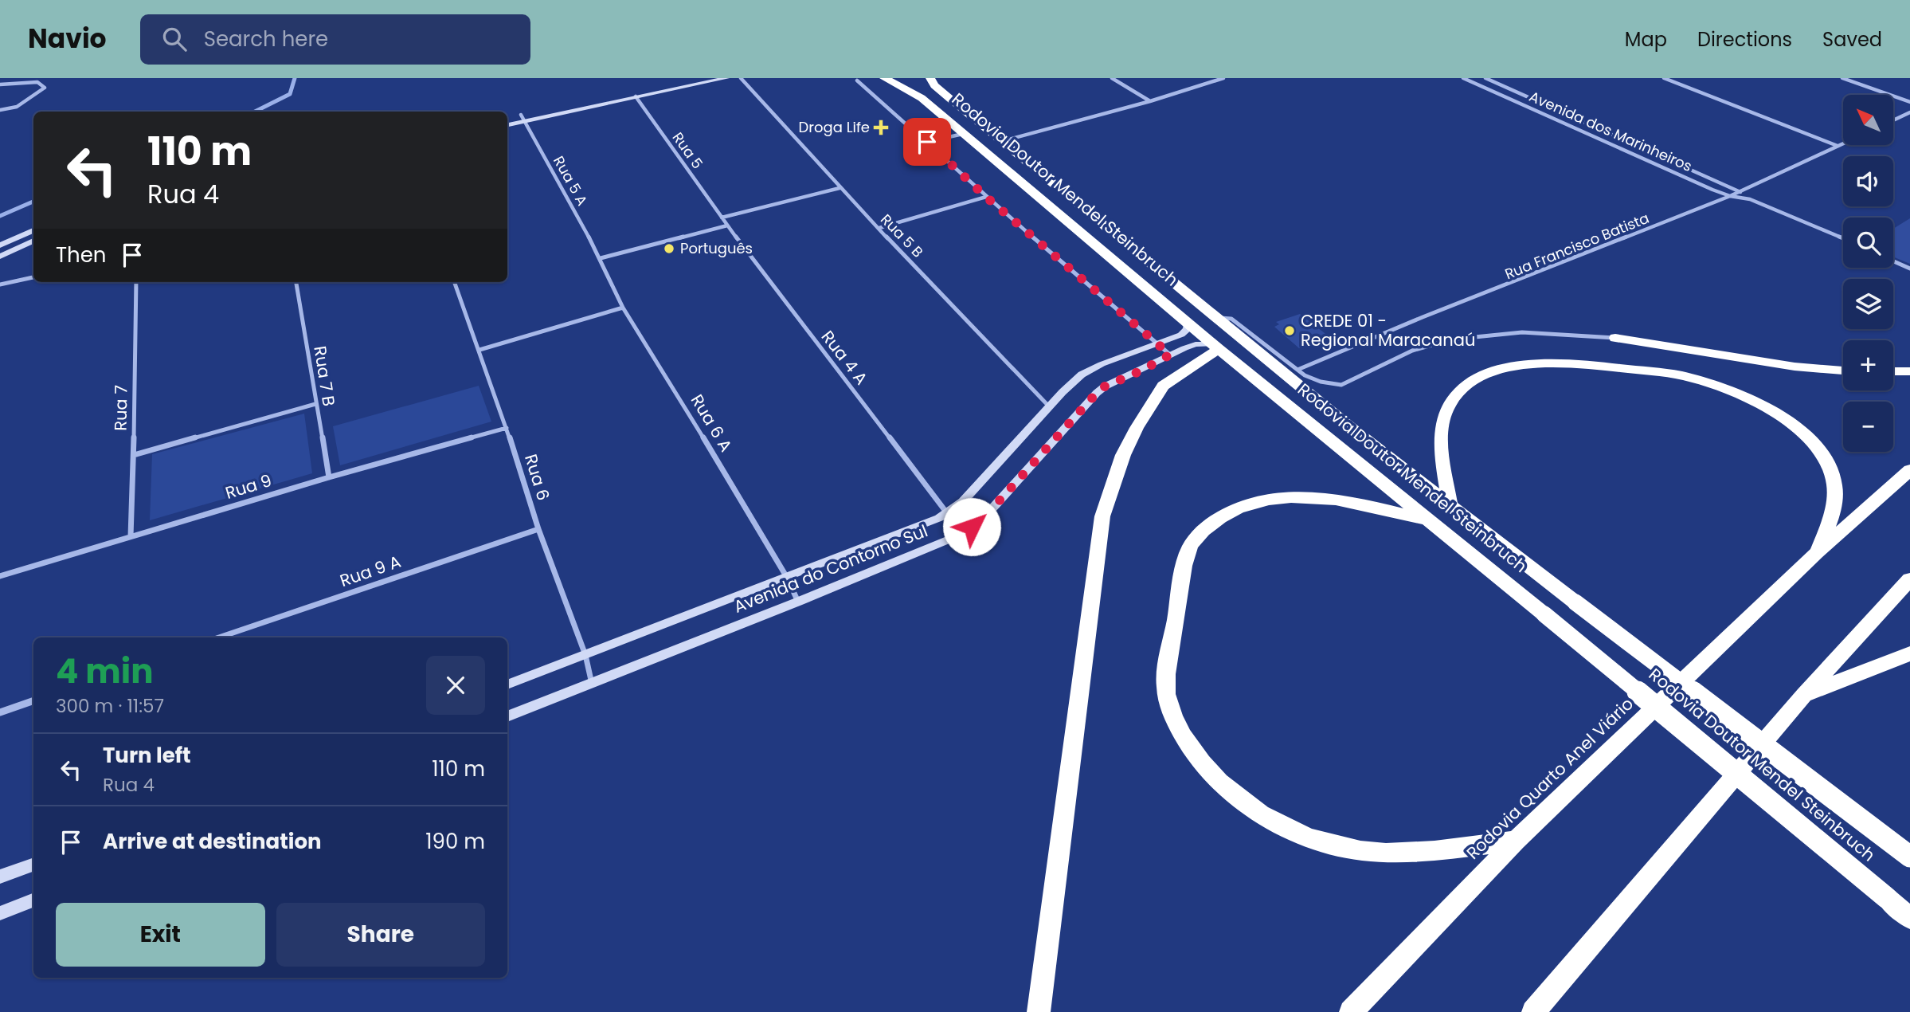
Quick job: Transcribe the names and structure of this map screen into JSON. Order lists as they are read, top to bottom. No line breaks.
{"streets":{"highway":["Rodovia Doutor Mendel Steinbruch","Rodovia Quarto Anel Viário"],"street":["Avenida dos Marinheiros","Rua 5","Rua 5 A","Rua 5 B","Rua Francisco Batista","Rua 4 A","Rua 7 B","Rua 7","Rua 6 A","Rua 6","Rua 9","Avenida do Contorno Sul","Rua 9 A"]},"crossings":[["Avenida dos Marinheiros","Rua Francisco Batista"],["Rua 5","Rua 4 A"],["Rua 5 A","Rua 6 A"],["Rodovia Doutor Mendel Steinbruch","Avenida do Contorno Sul"],["Rua 5 B","Avenida do Contorno Sul"],["Rua 4 A","Avenida do Contorno Sul"],["Rua 7 B","Rua 9"],["Rua 7","Rua 9"],["Rua 6 A","Avenida do Contorno Sul"],["Rua 6","Rua 9"],["Rua 6","Avenida do Contorno Sul"],["Rua 6","Rua 9 A"]],"places":{"health":["Droga Life"],"other":["Português","CREDE 01 - Regional Maracanaú"]},"north":"top left","page":{"header":"Navio","search":"Search here","nav":["Map","Directions","Saved"],"map_buttons":["+","−"],"turn":["110 m","Rua 4"],"then":"Then","heading":["4 min","300 m · 11:57"],"list":[{"name":"Turn left","note":"Rua 4","value":"110 m"},{"name":"Arrive at destination","value":"190 m"}],"buttons":["Exit","Share"]}}
